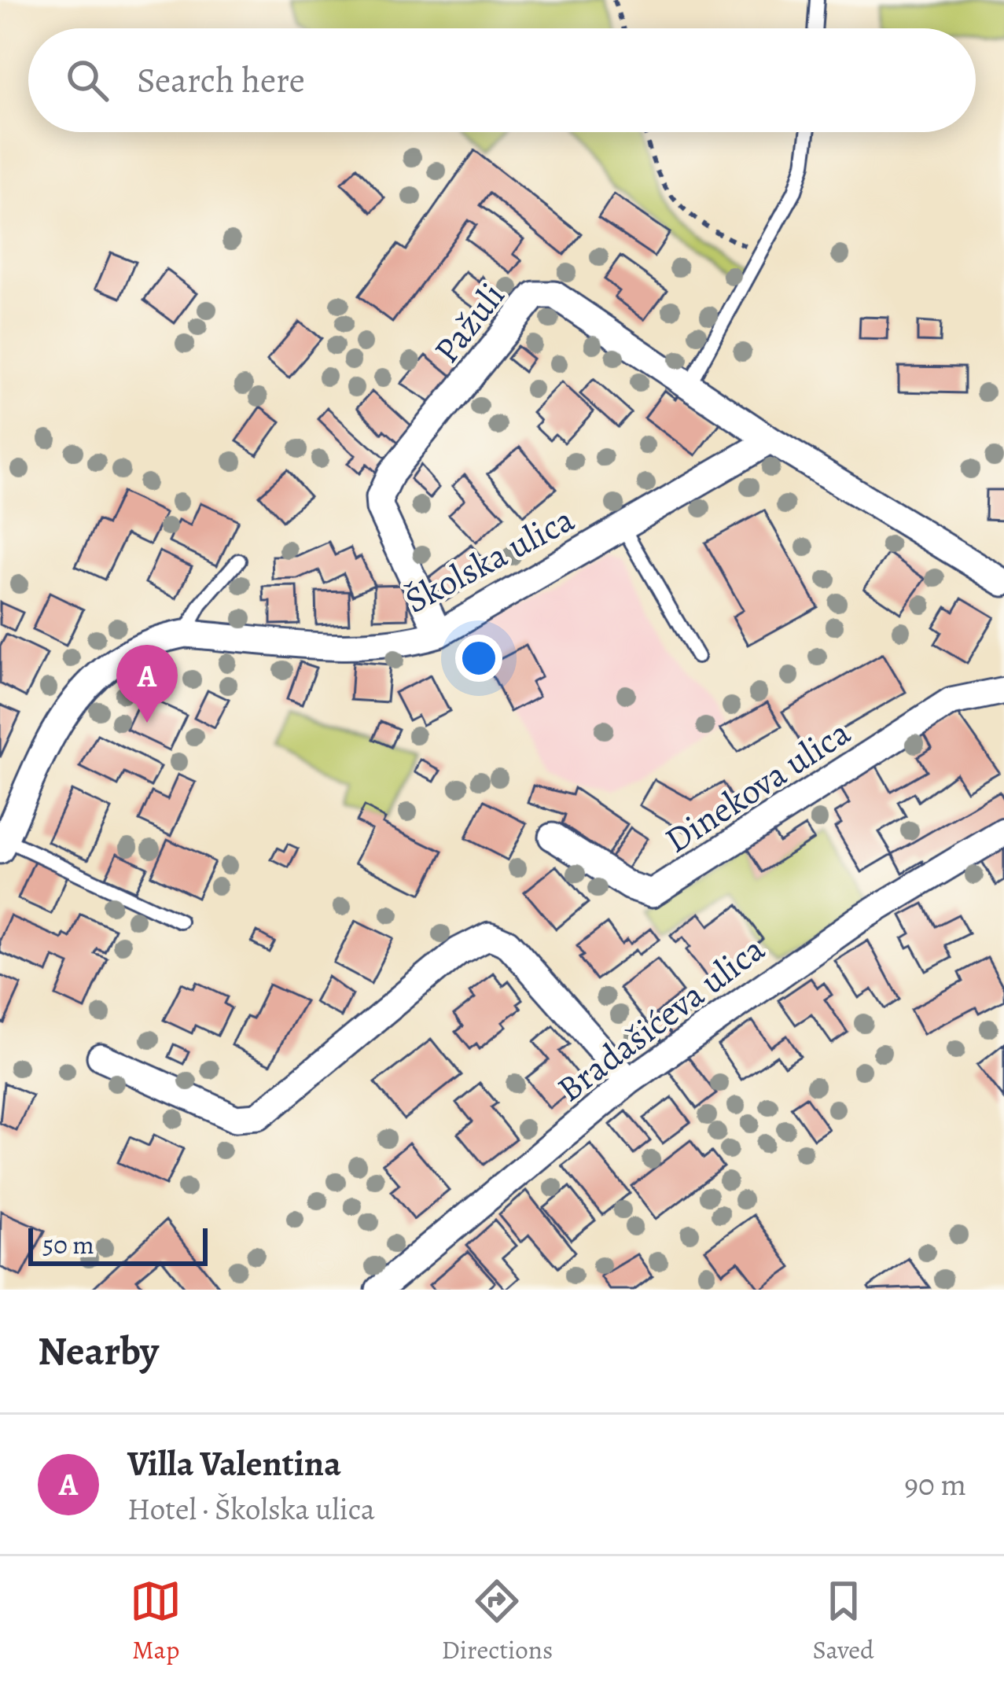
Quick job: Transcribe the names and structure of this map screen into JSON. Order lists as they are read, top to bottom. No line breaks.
{"streets":{"street":["Pažuli","Školska ulica","Dinekova ulica","Bradašićeva ulica"]},"crossings":[["Pažuli","Školska ulica"]],"scale_bar":"50 m","page":{"search":"Search here","pins":"A","scale":"50 m","heading":"Nearby","list":[{"mark":"A","name":"Villa Valentina","note":"Hotel · Školska ulica","value":"90 m"}],"nav":["Map","Directions","Saved"]}}
